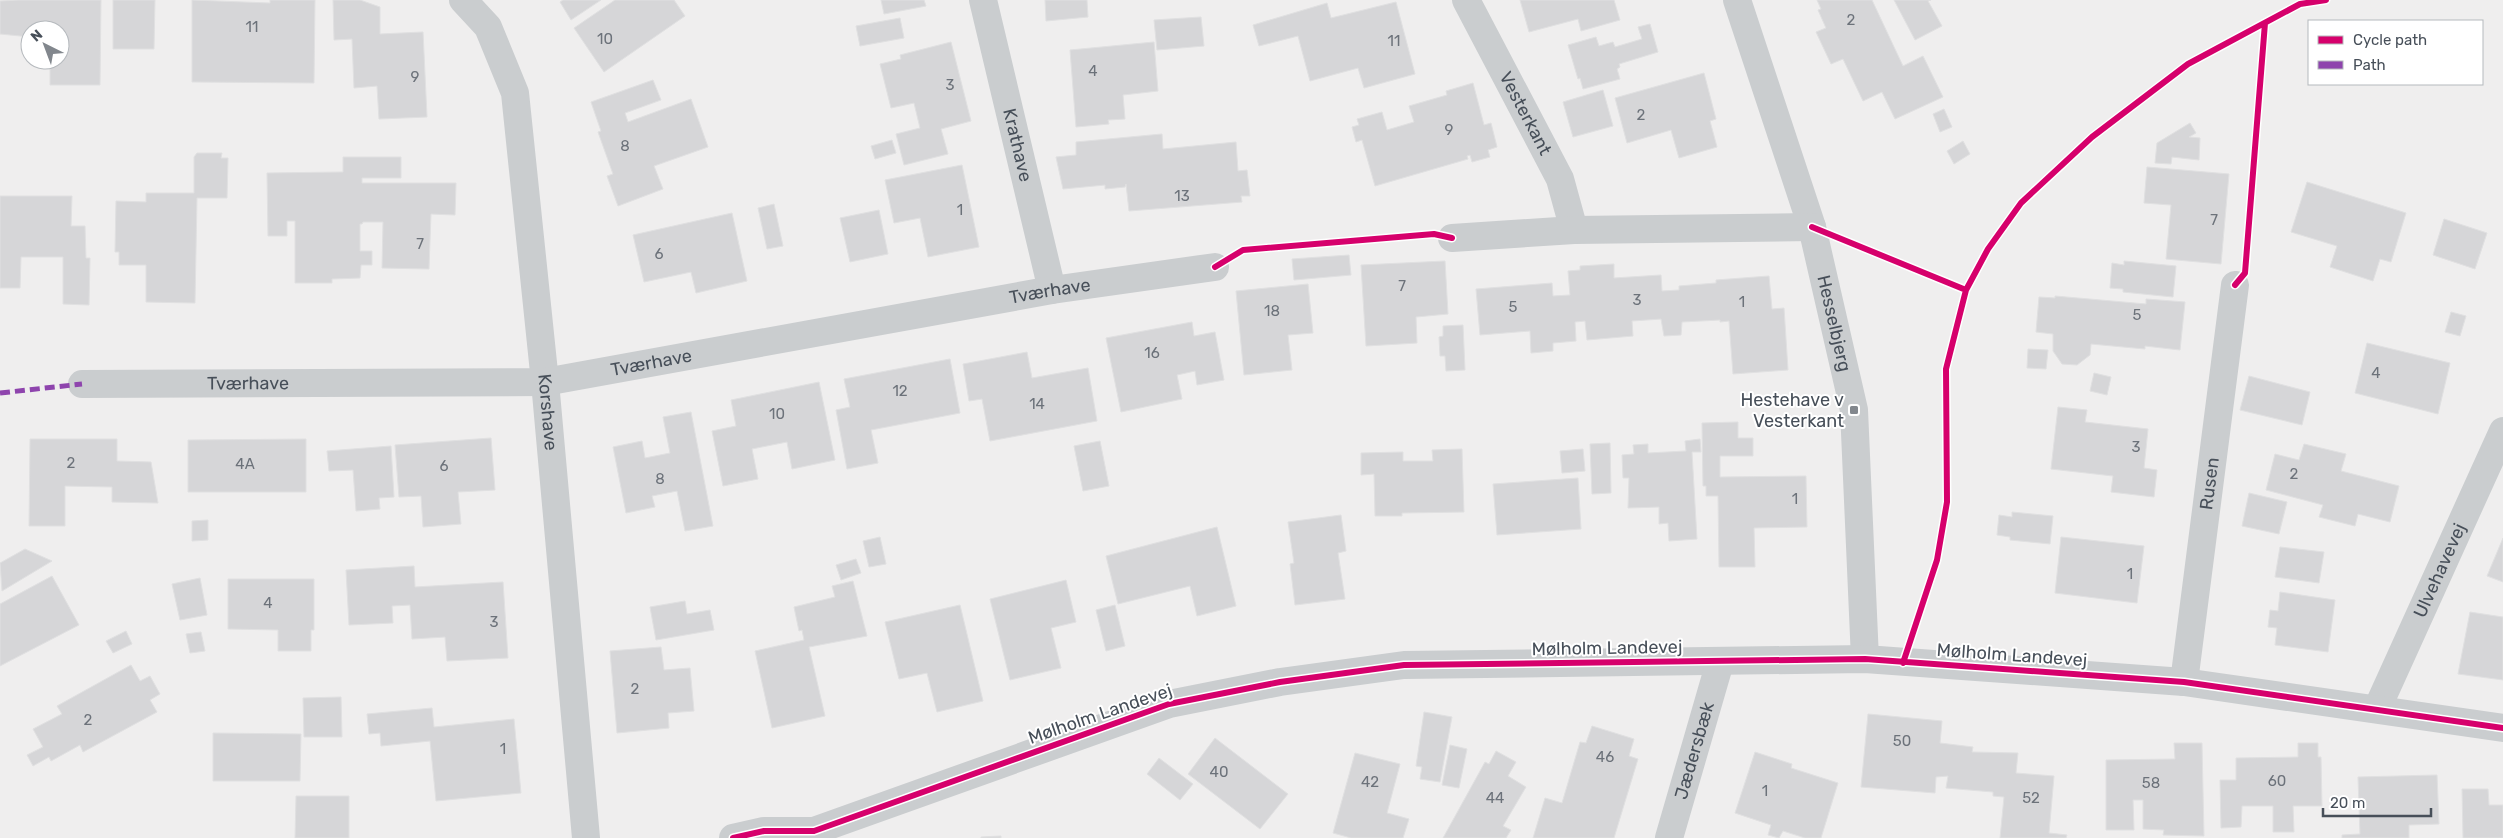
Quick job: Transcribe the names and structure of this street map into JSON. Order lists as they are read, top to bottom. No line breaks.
{"streets":{"street":["Vesterkant","Krathave","Tværhave","Hesselbjerg","Korshave","Rusen","Ulvehavevej","Mølholm Landevej","Jædersbæk"]},"crossings":[["Krathave","Tværhave"],["Tværhave","Korshave"],["Hesselbjerg","Mølholm Landevej"],["Rusen","Mølholm Landevej"],["Ulvehavevej","Mølholm Landevej"],["Mølholm Landevej","Jædersbæk"]],"places":{"transit":["Hestehave v Vesterkant"]},"house_numbers":["2","11","10","11","4","9","3","2","9","8","13","1","7","7","6","7","3","1","5","18","5","16","4","12","14","10","3","2","4A","6","2","8","1","1","4","3","2","2","50","1","46","40","60","42","58","1","44","52"],"legend":["Cycle path","Path"],"scale_bar":"20 m","north":"top left"}
